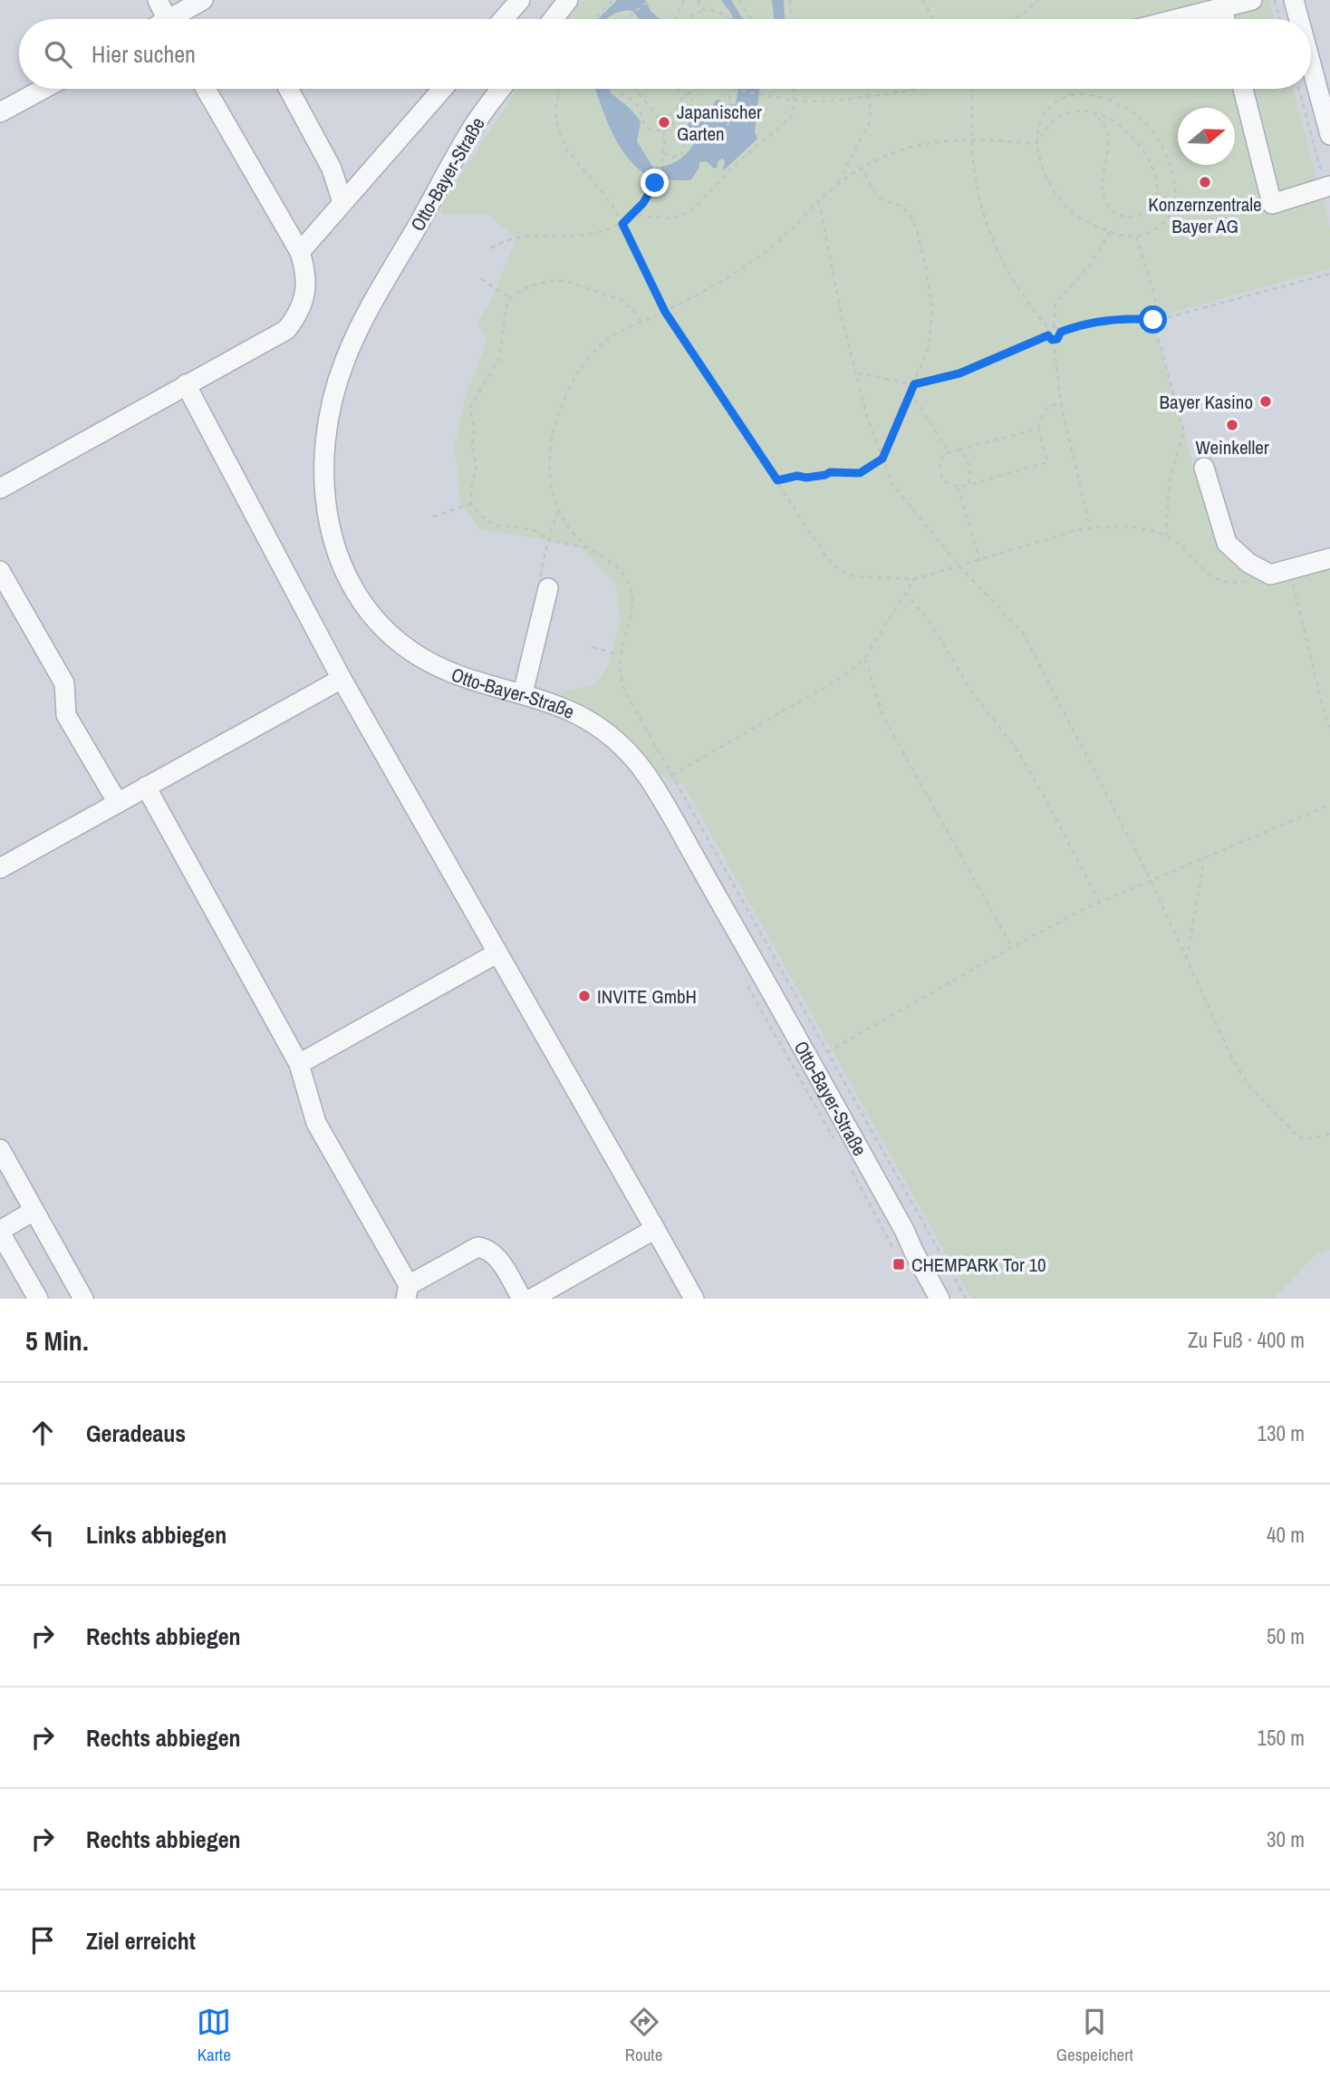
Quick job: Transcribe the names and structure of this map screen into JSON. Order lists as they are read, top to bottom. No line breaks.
{"streets":{"street":["Otto-Bayer-Straße"]},"places":{"other":["Japanischer Garten","Konzernzentrale Bayer AG","Bayer Kasino","Weinkeller","INVITE GmbH"],"transit":["CHEMPARK Tor 10"]},"north":"right","page":{"search":"Hier suchen","heading":["5 Min.","Zu Fuß · 400 m"],"list":[["Geradeaus","130 m"],["Links abbiegen","40 m"],["Rechts abbiegen","50 m"],["Rechts abbiegen","150 m"],["Rechts abbiegen","30 m"],"Ziel erreicht"],"nav":["Karte","Route","Gespeichert"]}}
